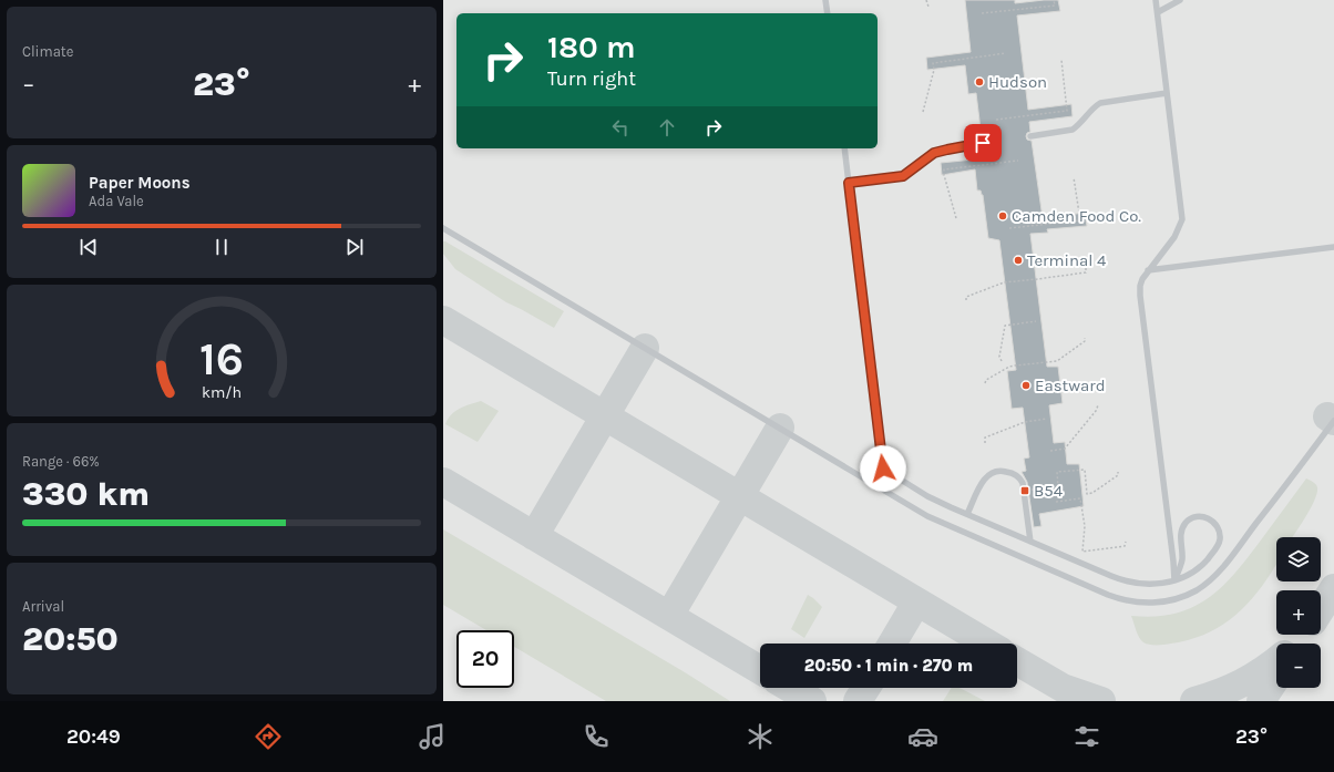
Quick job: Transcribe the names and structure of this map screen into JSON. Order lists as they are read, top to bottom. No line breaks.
{"places":{"other":["Hudson","Camden Food Co.","Terminal 4","Eastward"],"transit":["B54"]},"page":{"tile":["Climate",["Range · 66%","330 km"],["Arrival","20:50"]],"turn":["180 m","Turn right"],"heat":["−","23°","+"],"song":["Paper Moons","Ada Vale"],"map_buttons":["+","−"],"limit":"20","trip":"20:50 · 1 min · 270 m","tabs":["20:49","23°"],"gauge":["16","km/h"]}}
